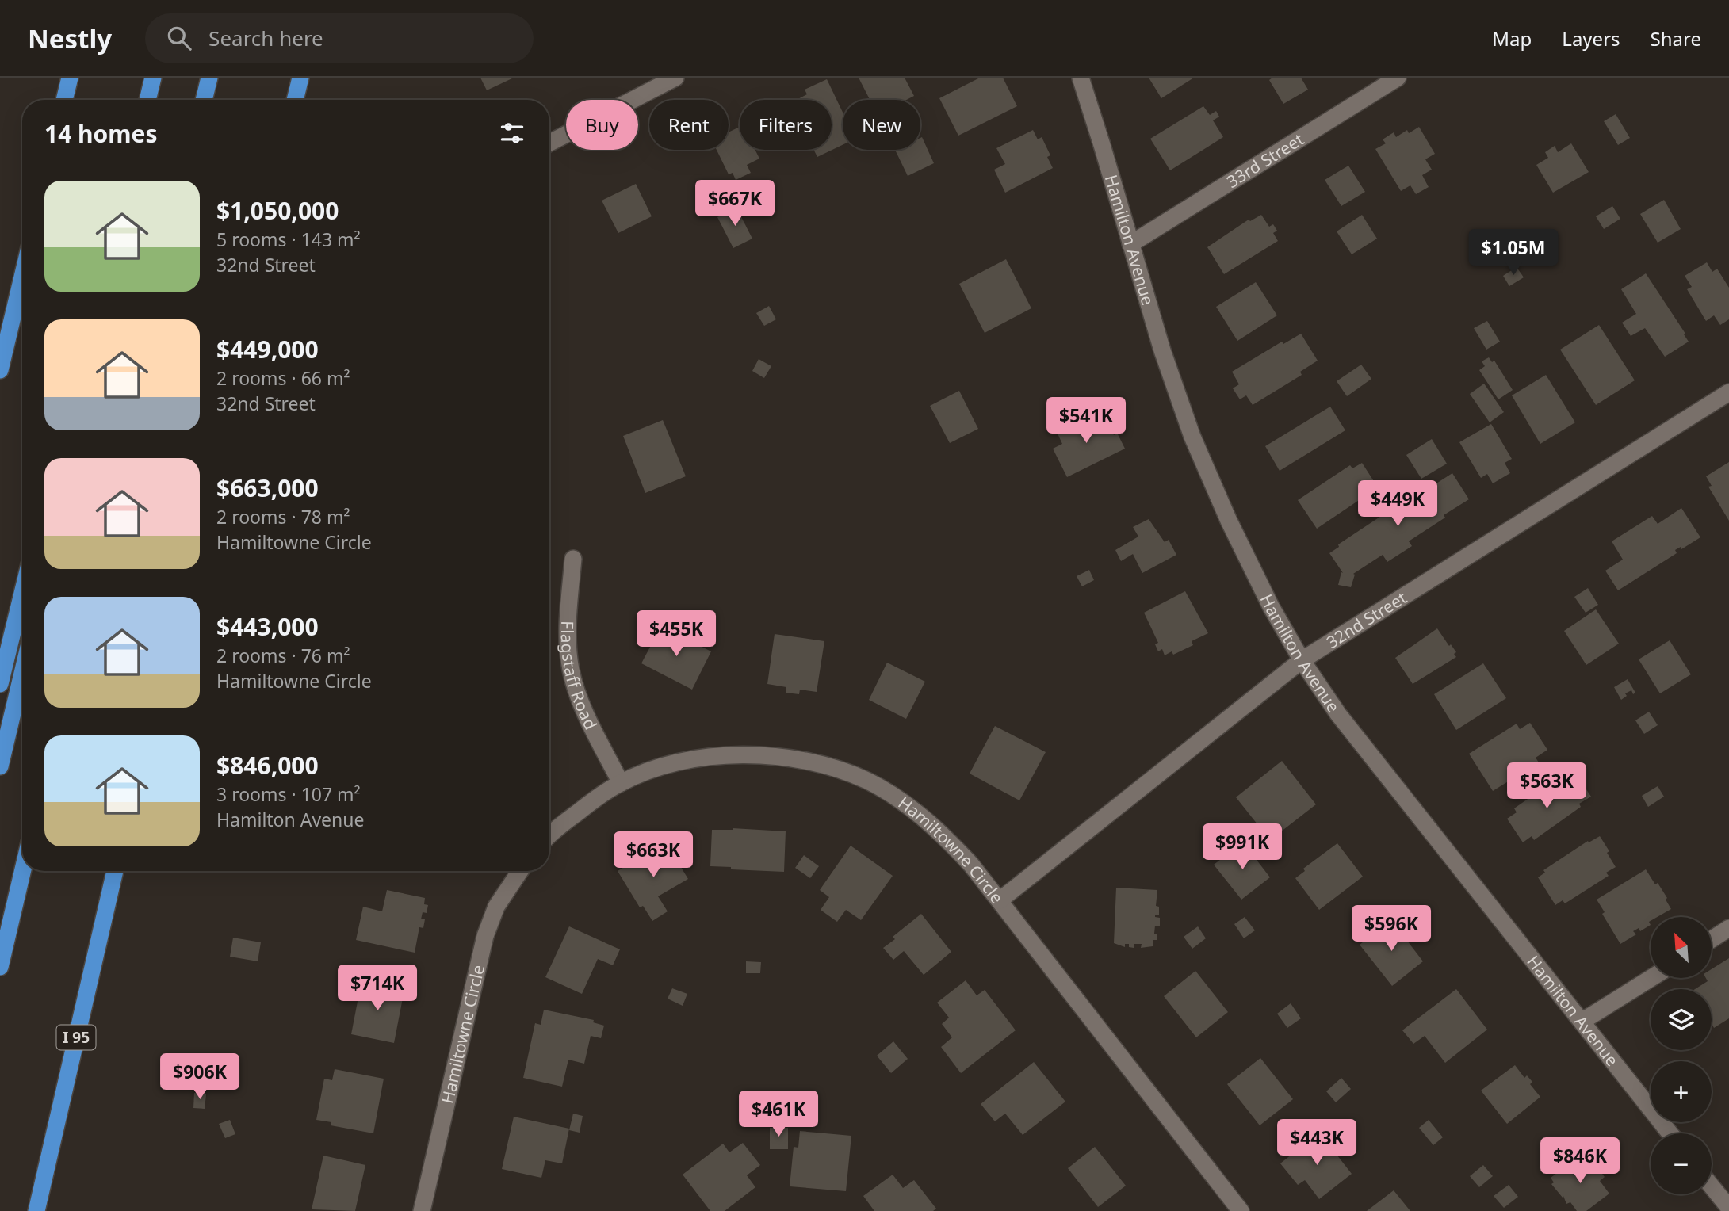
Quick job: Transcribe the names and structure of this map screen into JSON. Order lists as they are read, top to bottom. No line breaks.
{"streets":{"highway":["I 95"],"street":["33rd Street","Hamilton Avenue","32nd Street","Flagstaff Road","Hamiltowne Circle"]},"crossings":[["33rd Street","Hamilton Avenue"],["Hamilton Avenue","32nd Street"],["32nd Street","Hamiltowne Circle"],["Flagstaff Road","Hamiltowne Circle"]],"north":"top left","page":{"header":"Nestly","search":"Search here","nav":["Map","Layers","Share"],"chip":["Buy","Rent","Filters","New"],"heading":"14 homes","list":[{"name":"$1,050,000","note":"5 rooms · 143 m² · 32nd Street"},{"name":"$449,000","note":"2 rooms · 66 m² · 32nd Street"},{"name":"$663,000","note":"2 rooms · 78 m² · Hamiltowne Circle"},{"name":"$443,000","note":"2 rooms · 76 m² · Hamiltowne Circle"},{"name":"$846,000","note":"3 rooms · 107 m² · Hamilton Avenue"}],"price":["$667K","$1.05M","$541K","$449K","$455K","$563K","$991K","$663K","$596K","$714K","$906K","$461K","$443K","$846K"],"map_buttons":["+","−"]}}
